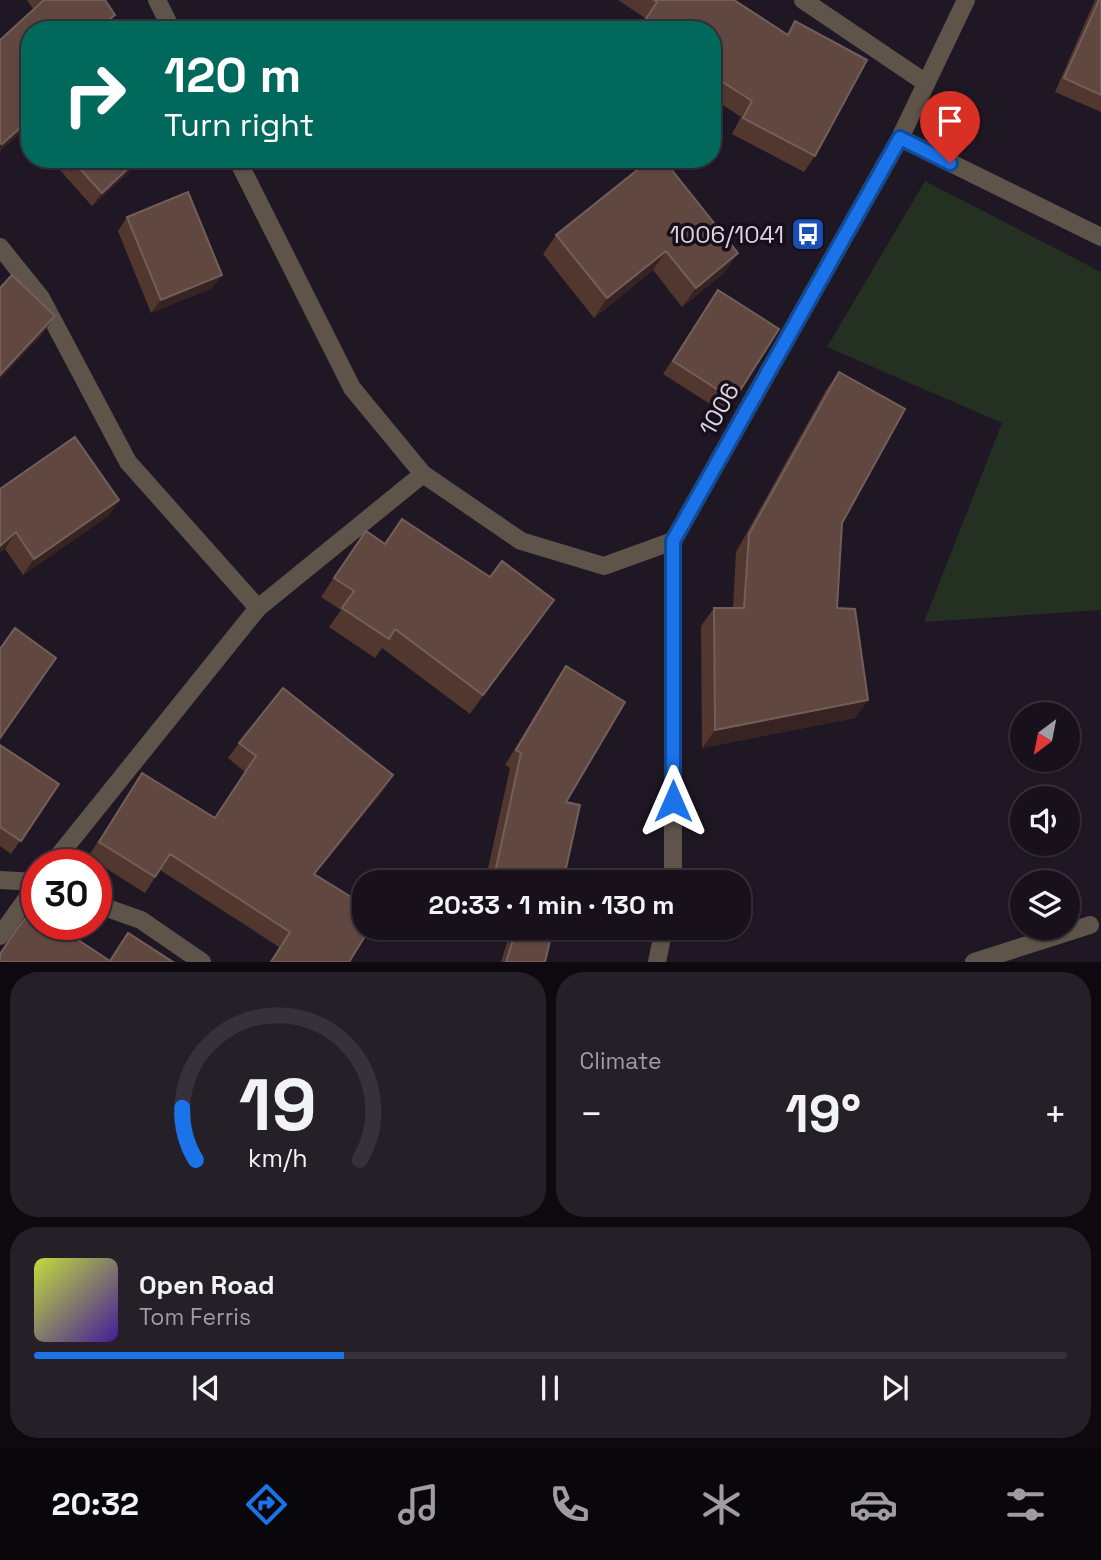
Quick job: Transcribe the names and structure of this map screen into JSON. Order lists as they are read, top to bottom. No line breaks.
{"streets":{"street":["1006"]},"places":{"bus stop":["1006/1041"]},"north":"bottom left","page":{"turn":["120 m","Turn right"],"limit":"30","trip":"20:33 · 1 min · 130 m","tile":"Climate","heat":["−","19°","+"],"song":["Open Road","Tom Ferris"],"tabs":"20:32","gauge":["19","km/h"]}}
